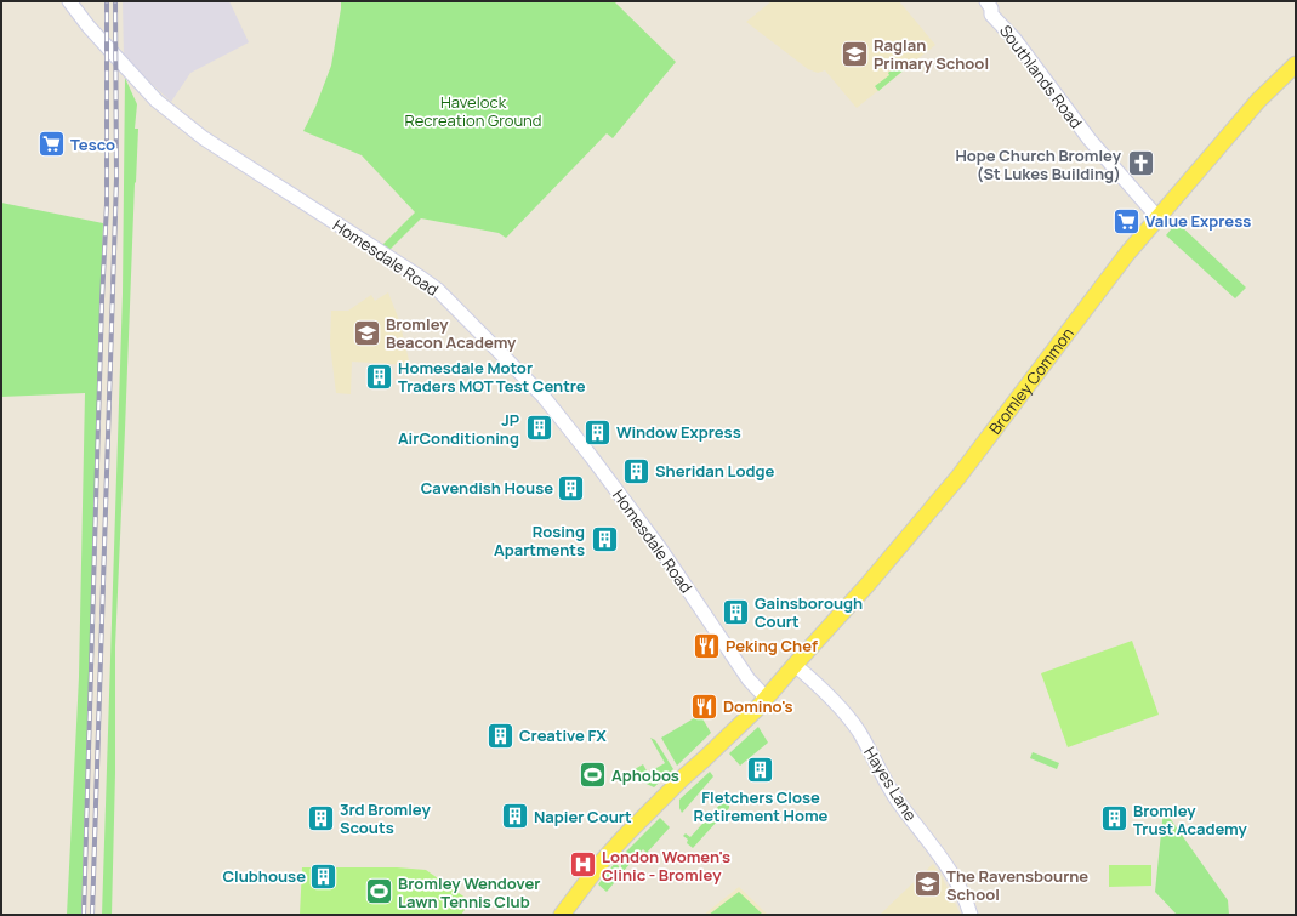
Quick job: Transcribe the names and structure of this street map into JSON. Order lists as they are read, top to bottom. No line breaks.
{"streets":{"main road":["Southlands Road","Homesdale Road","Bromley Common","Hayes Lane"]},"crossings":[["Southlands Road","Bromley Common"],["Homesdale Road","Bromley Common"],["Bromley Common","Hayes Lane"]],"parks":["Havelock Recreation Ground"],"places":{"school or university":["Raglan Primary School","Bromley Beacon Academy","The Ravensbourne School"],"supermarket":["Tesco","Value Express"],"church":["Hope Church Bromley (St Lukes Building)"],"building":["Homesdale Motor Traders MOT Test Centre","JP AirConditioning","Window Express","Sheridan Lodge","Cavendish House","Rosing Apartments","Gainsborough Court","Creative FX","Fletchers Close Retirement Home","Napier Court","3rd Bromley Scouts","Bromley Trust Academy","Clubhouse"],"restaurant":["Peking Chef","Domino's"],"sports":["Aphobos","Bromley Wendover Lawn Tennis Club"],"hospital":["London Women's Clinic - Bromley"]}}
